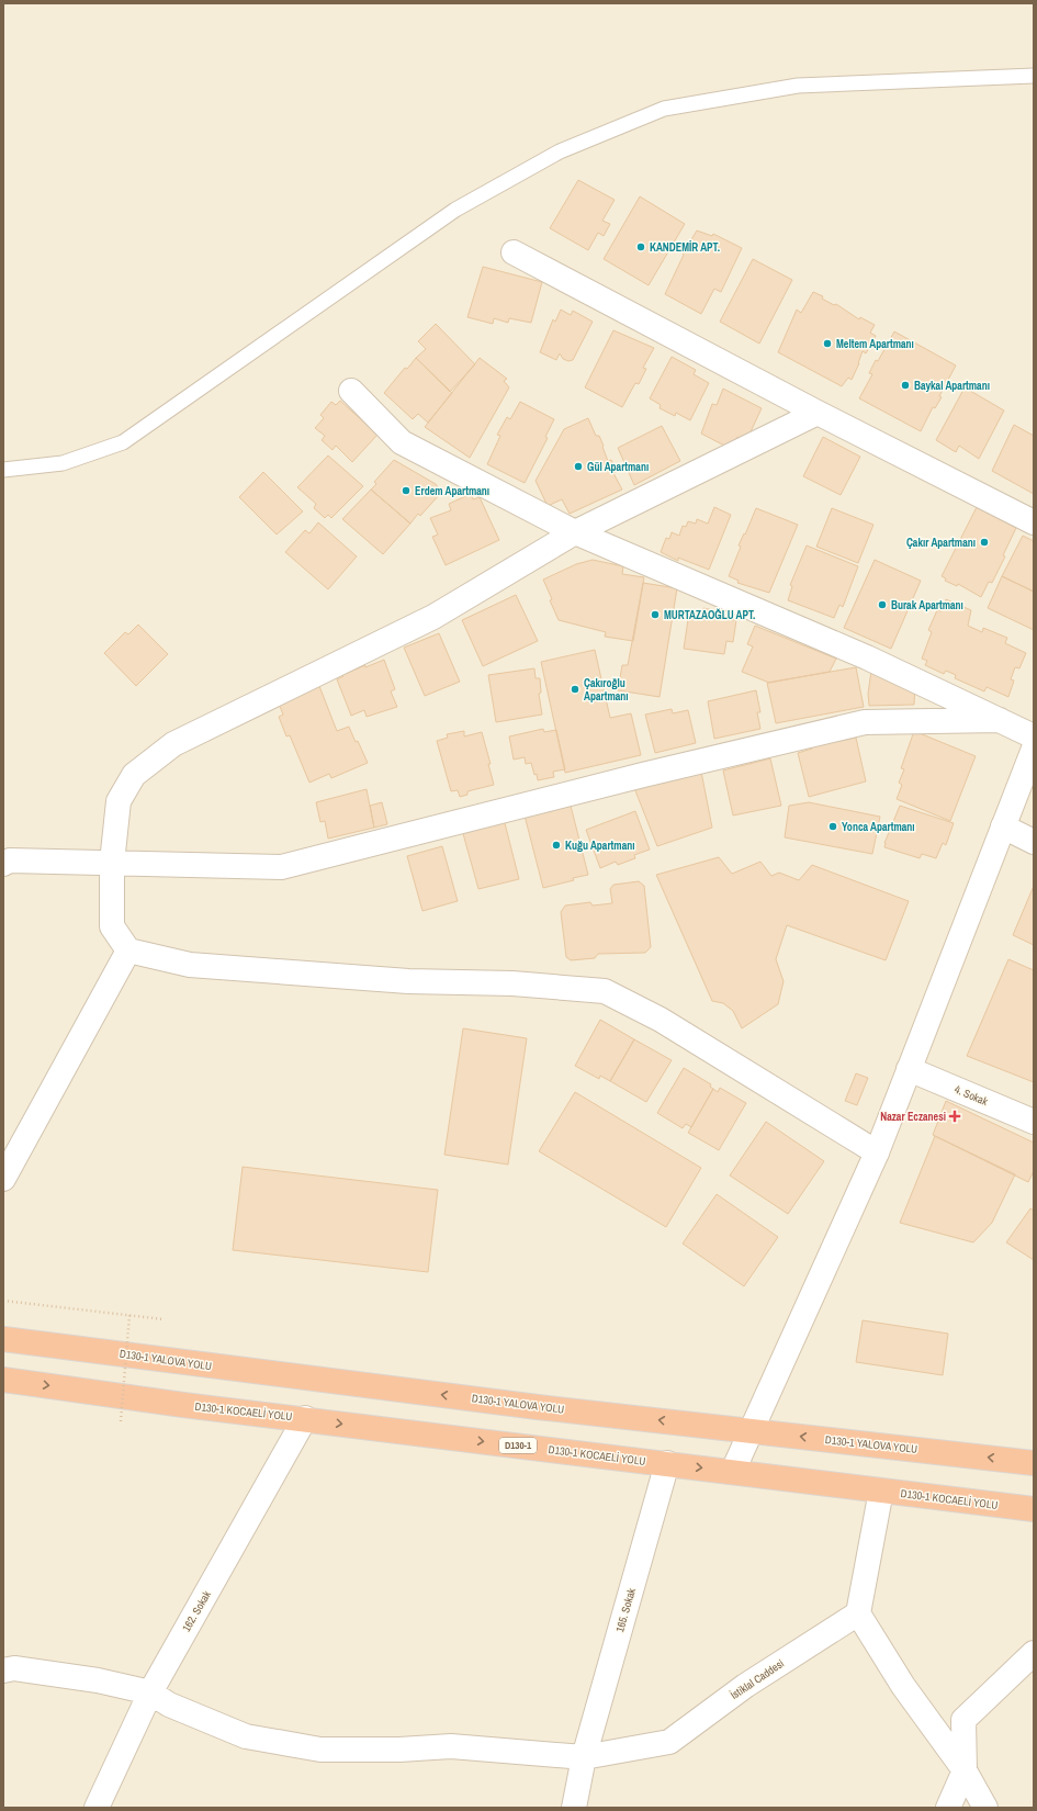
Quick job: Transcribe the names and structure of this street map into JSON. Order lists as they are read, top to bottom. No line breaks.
{"streets":{"highway":["D130-1 YALOVA YOLU","D130-1 KOCAELİ YOLU","D130-1"],"street":["4. Sokak","165. Sokak","162. Sokak","İstiklal Caddesi"]},"crossings":[["D130-1 KOCAELİ YOLU","165. Sokak"],["D130-1 KOCAELİ YOLU","162. Sokak"],["165. Sokak","İstiklal Caddesi"],["162. Sokak","İstiklal Caddesi"]],"one_way":["D130-1 YALOVA YOLU","D130-1 KOCAELİ YOLU"],"places":{"other":["KANDEMİR APT.","Meltem Apartmanı","Baykal Apartmanı","Gül Apartmanı","Erdem Apartmanı","Çakır Apartmanı","Burak Apartmanı","MURTAZAOĞLU APT.","Çakıroğlu Apartmanı","Yonca Apartmanı","Kuğu Apartmanı"],"health":["Nazar Eczanesi"]}}
